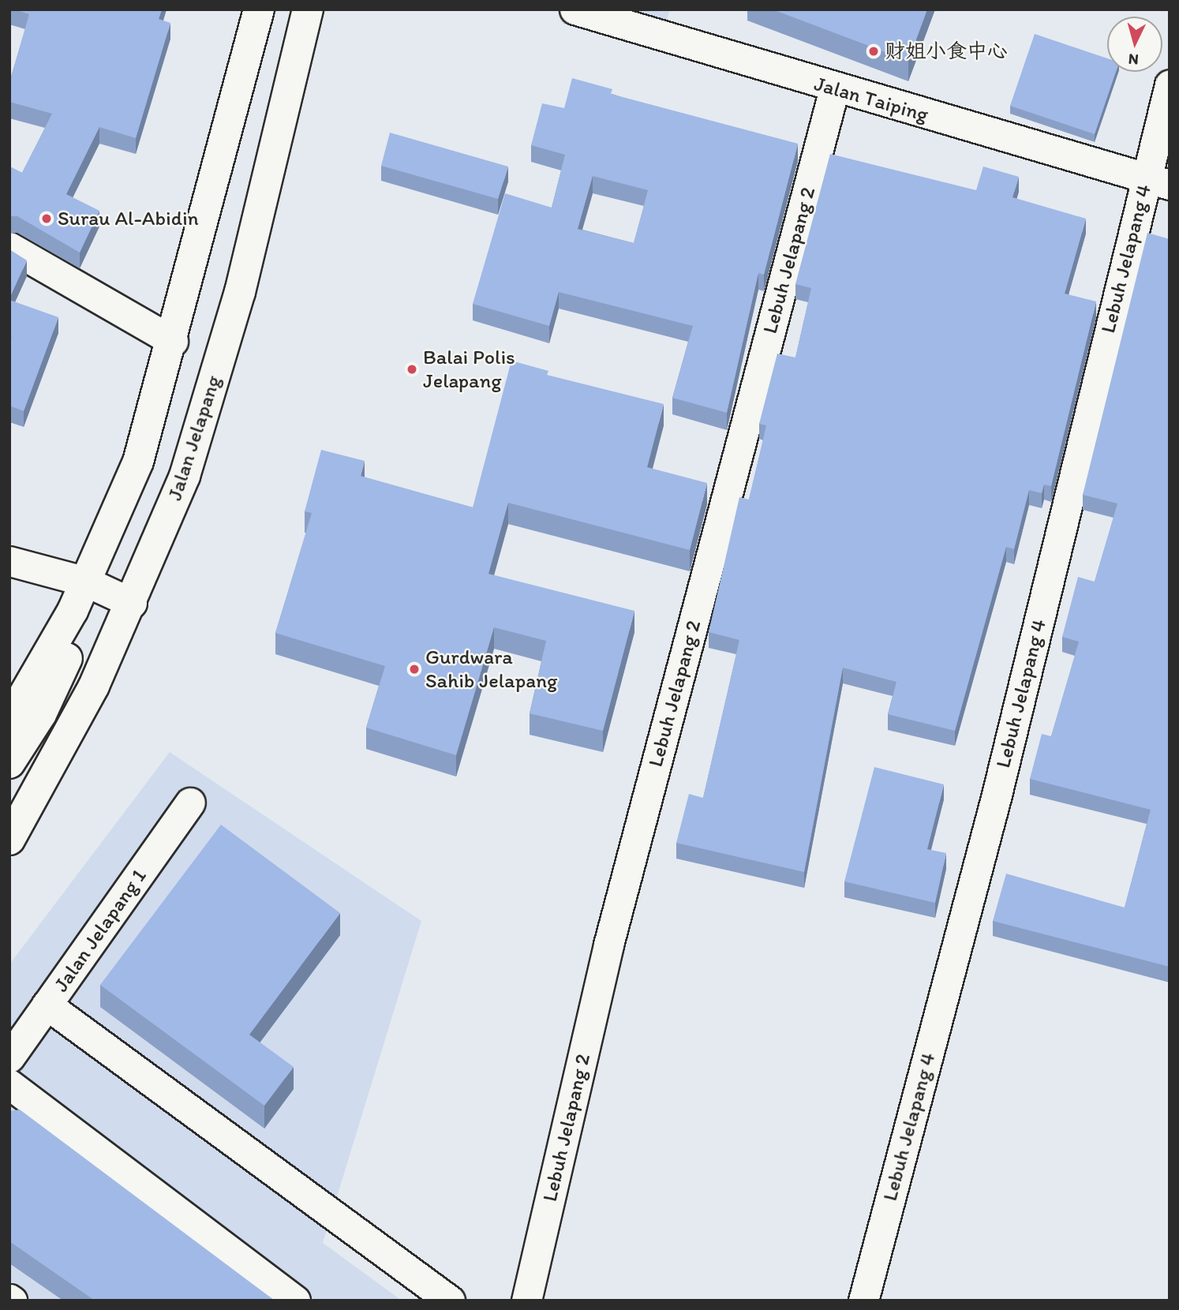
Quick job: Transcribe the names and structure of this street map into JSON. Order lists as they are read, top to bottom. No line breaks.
{"streets":{"main road":["Jalan Jelapang"],"street":["Jalan Taiping","Lebuh Jelapang 4","Lebuh Jelapang 2","Jalan Jelapang 1"]},"crossings":[["Jalan Taiping","Lebuh Jelapang 4"],["Jalan Taiping","Lebuh Jelapang 2"]],"places":["财姐小食中心","Surau Al-Abidin","Balai Polis Jelapang","Gurdwara Sahib Jelapang"],"north":"bottom"}
